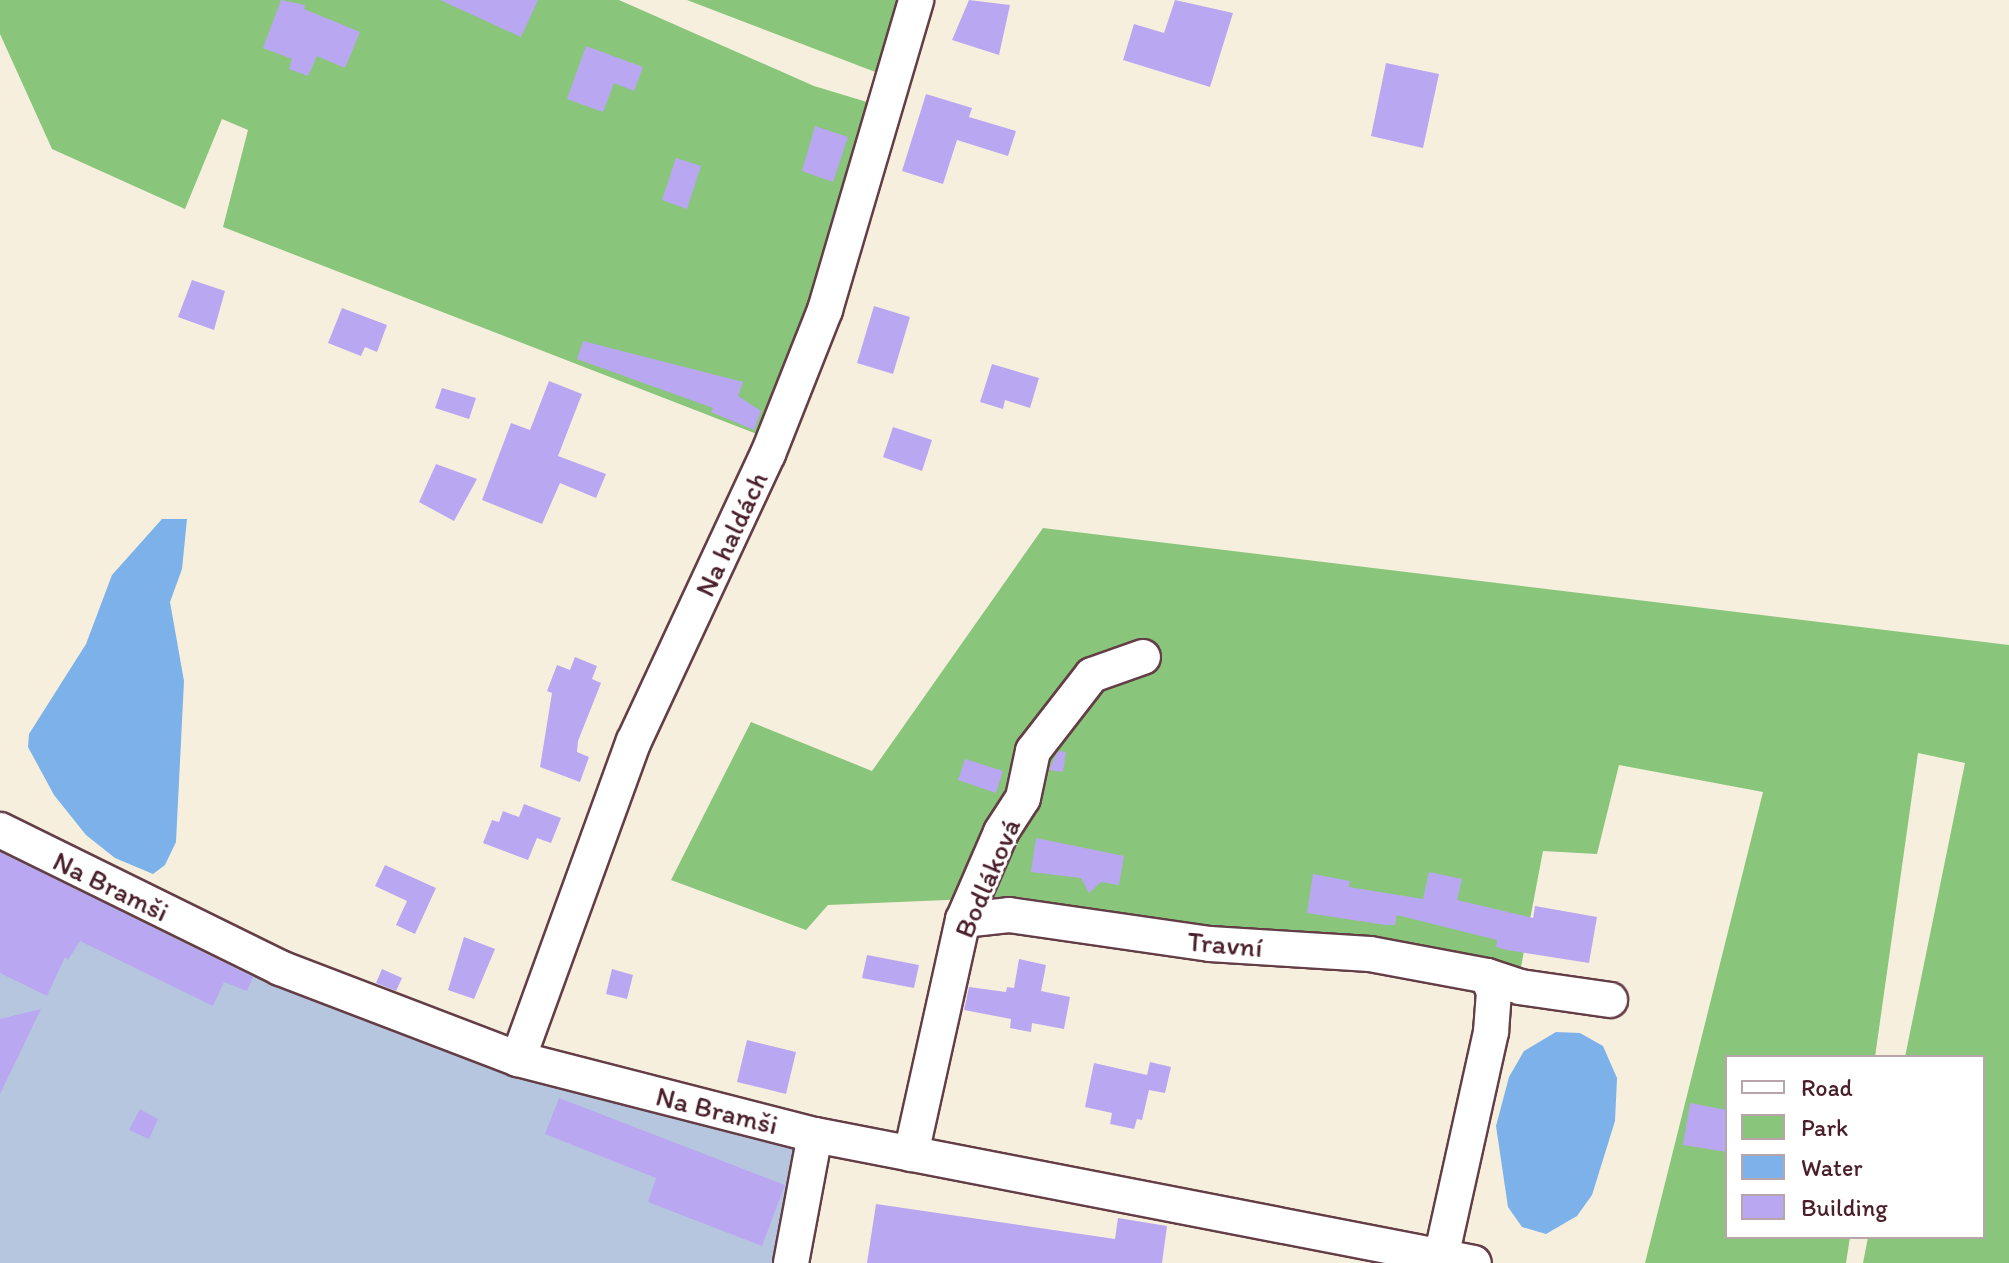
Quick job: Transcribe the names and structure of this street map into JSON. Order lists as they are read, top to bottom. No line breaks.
{"streets":{"street":["Na haldách","Bodláková","Na Bramši","Travní"]},"crossings":[["Na haldách","Na Bramši"],["Bodláková","Na Bramši"],["Bodláková","Travní"]],"legend":["Road","Park","Water","Building"]}
